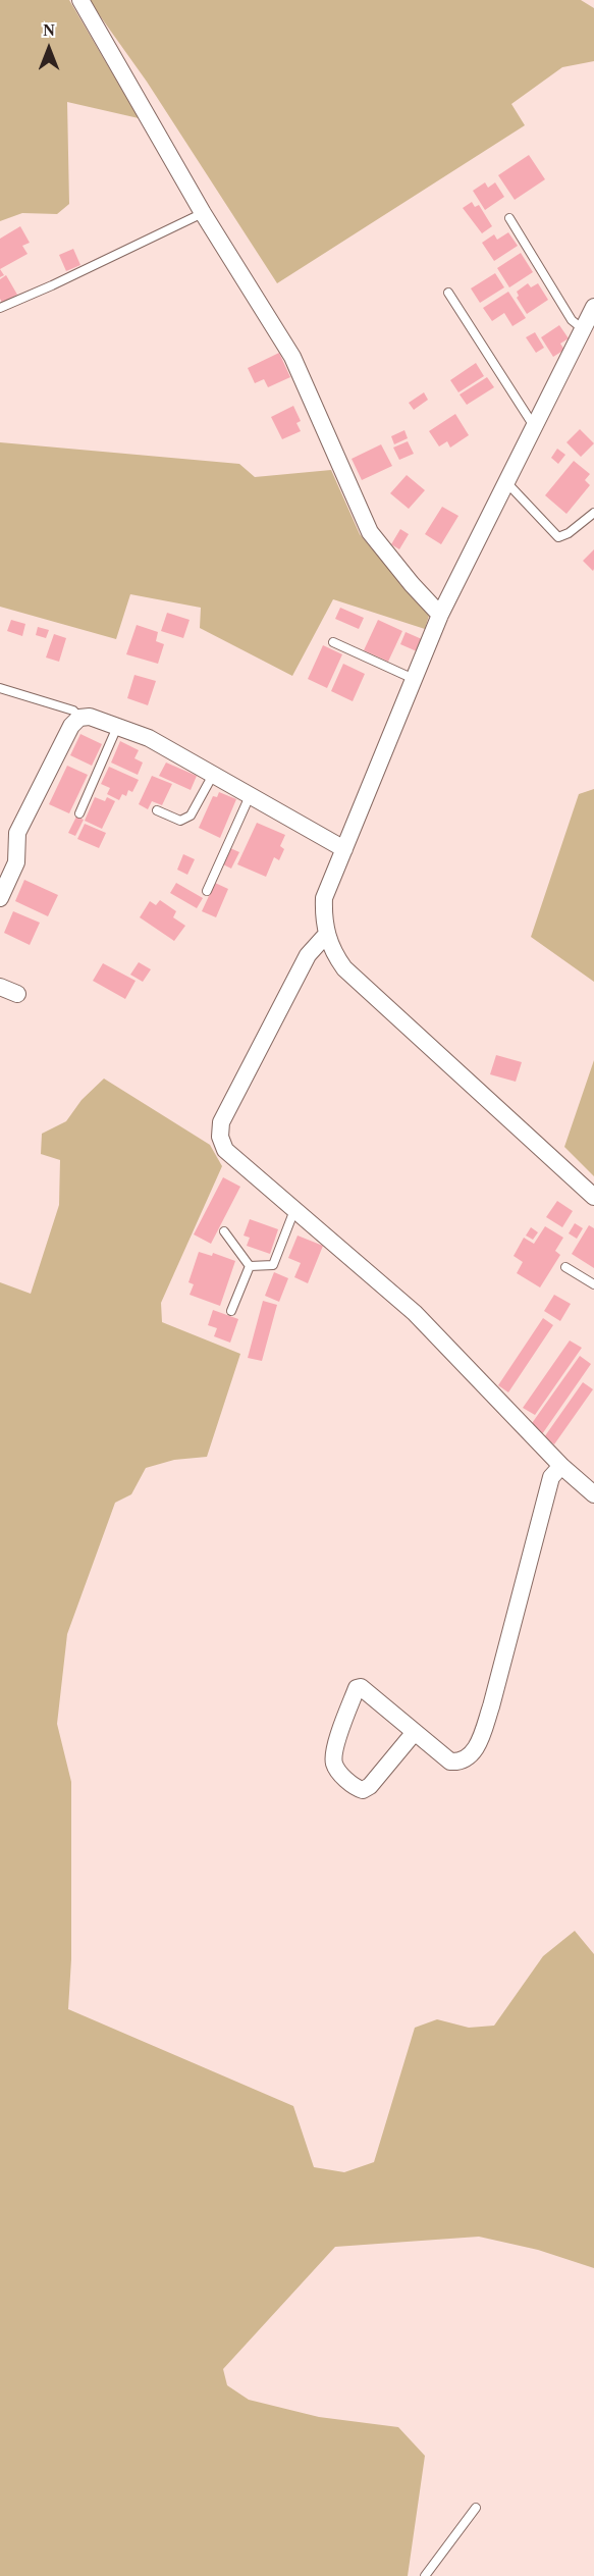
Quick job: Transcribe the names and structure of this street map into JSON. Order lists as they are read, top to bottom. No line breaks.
{"north":"top"}
